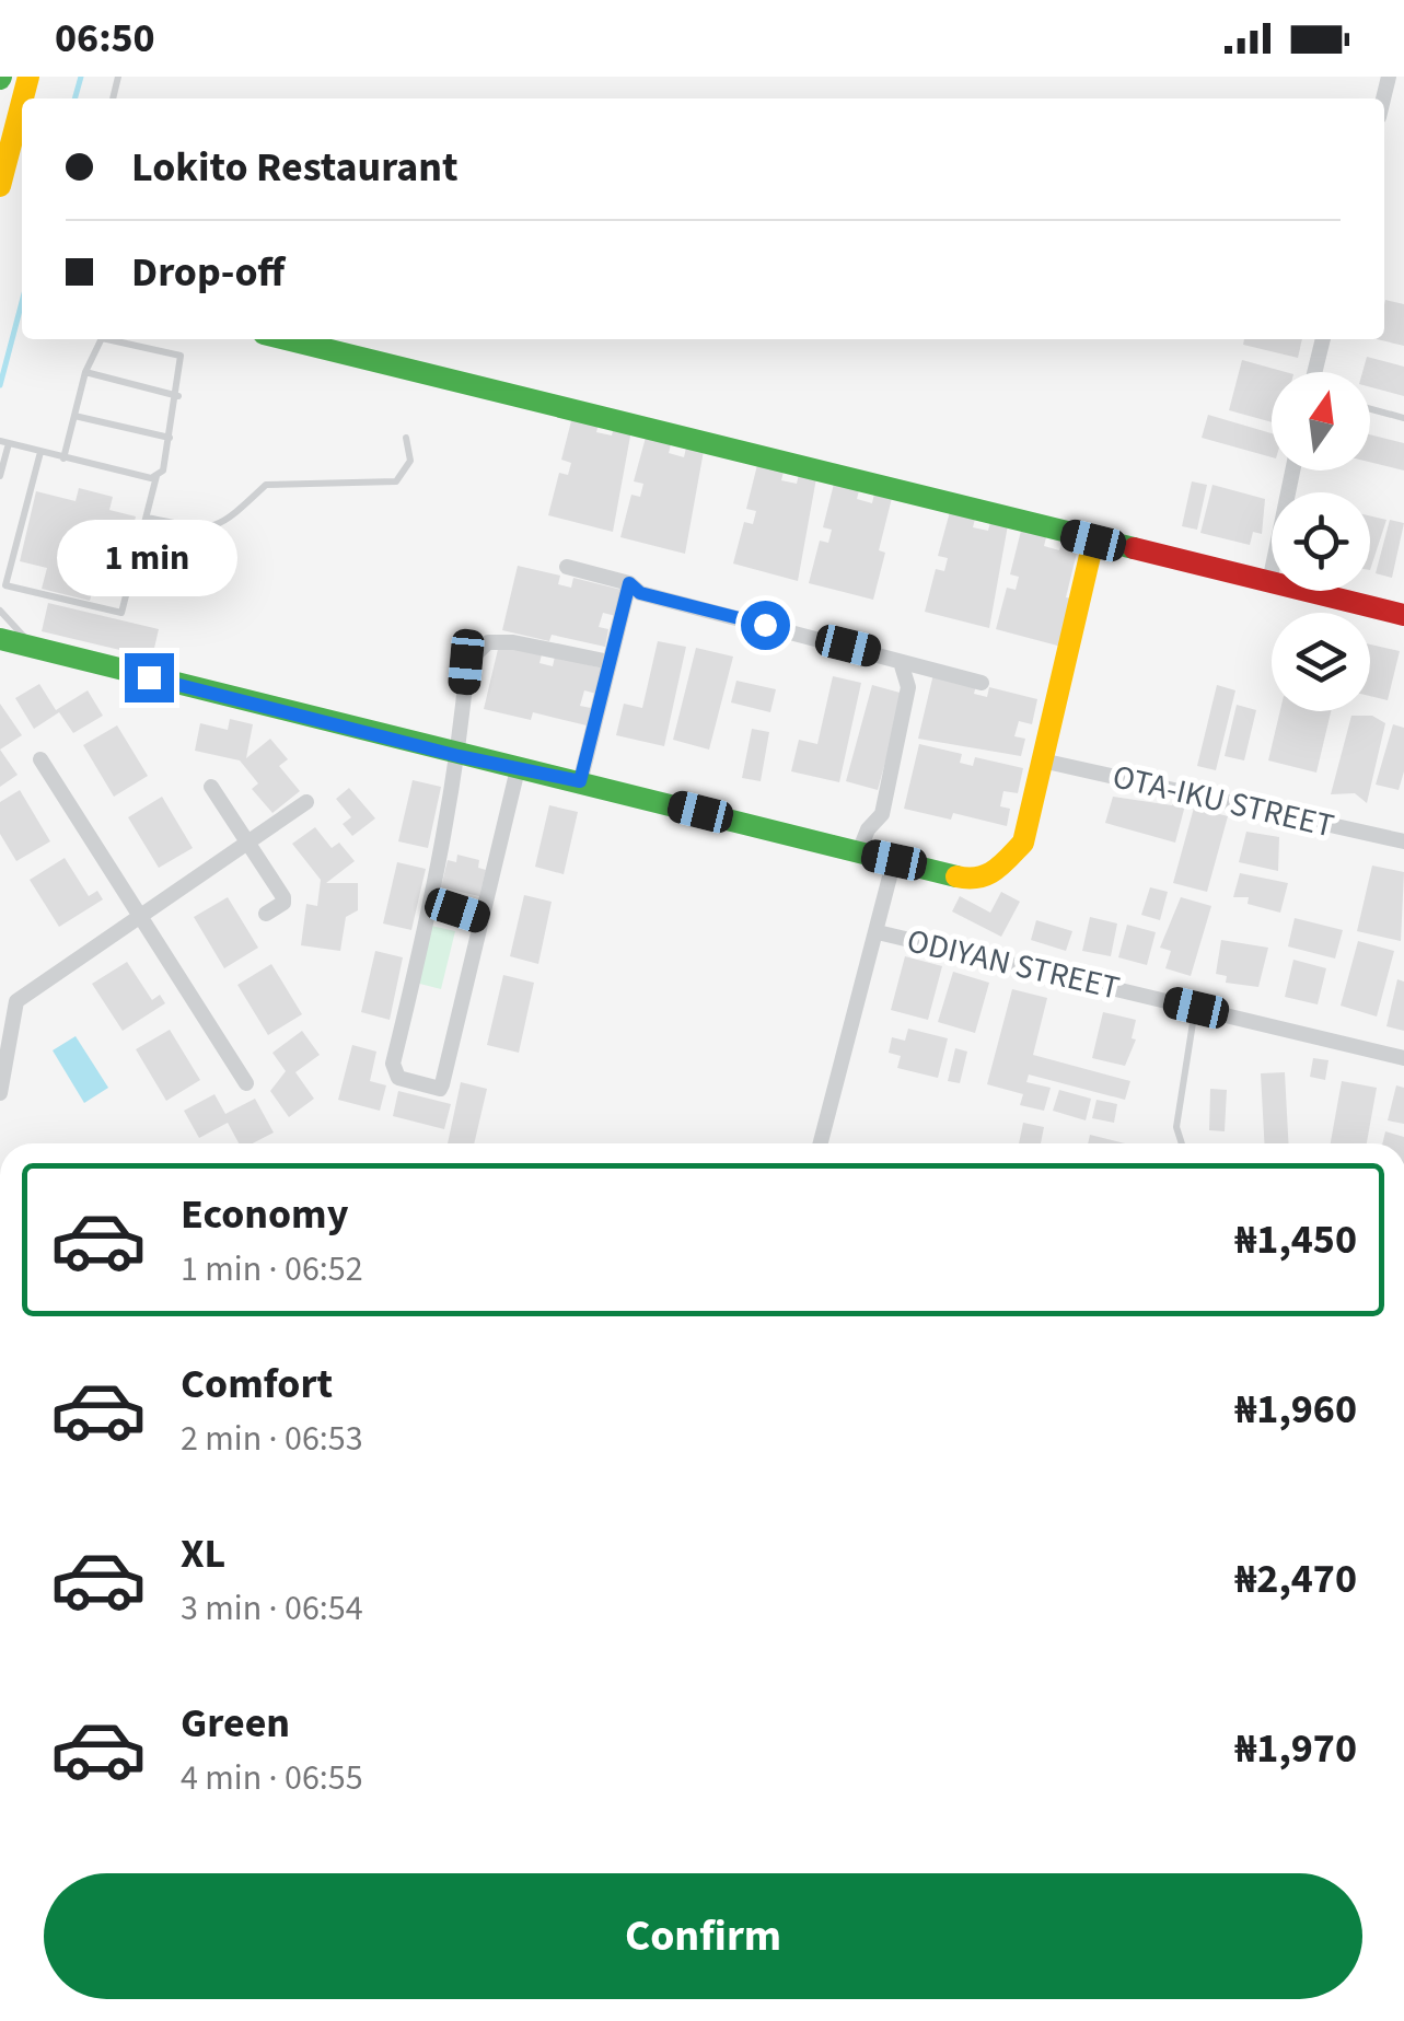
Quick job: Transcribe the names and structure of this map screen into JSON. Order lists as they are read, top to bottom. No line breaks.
{"streets":{"street":["OTA-IKU STREET","ODIYAN STREET"]},"north":"top","page":{"status":"06:50","banner":["Lokito Restaurant","Drop-off"],"bubble":"1 min","list":[{"name":"Economy","note":"1 min · 06:52","value":"₦1,450"},{"name":"Comfort","note":"2 min · 06:53","value":"₦1,960"},{"name":"XL","note":"3 min · 06:54","value":"₦2,470"},{"name":"Green","note":"4 min · 06:55","value":"₦1,970"}],"buttons":"Confirm"}}
